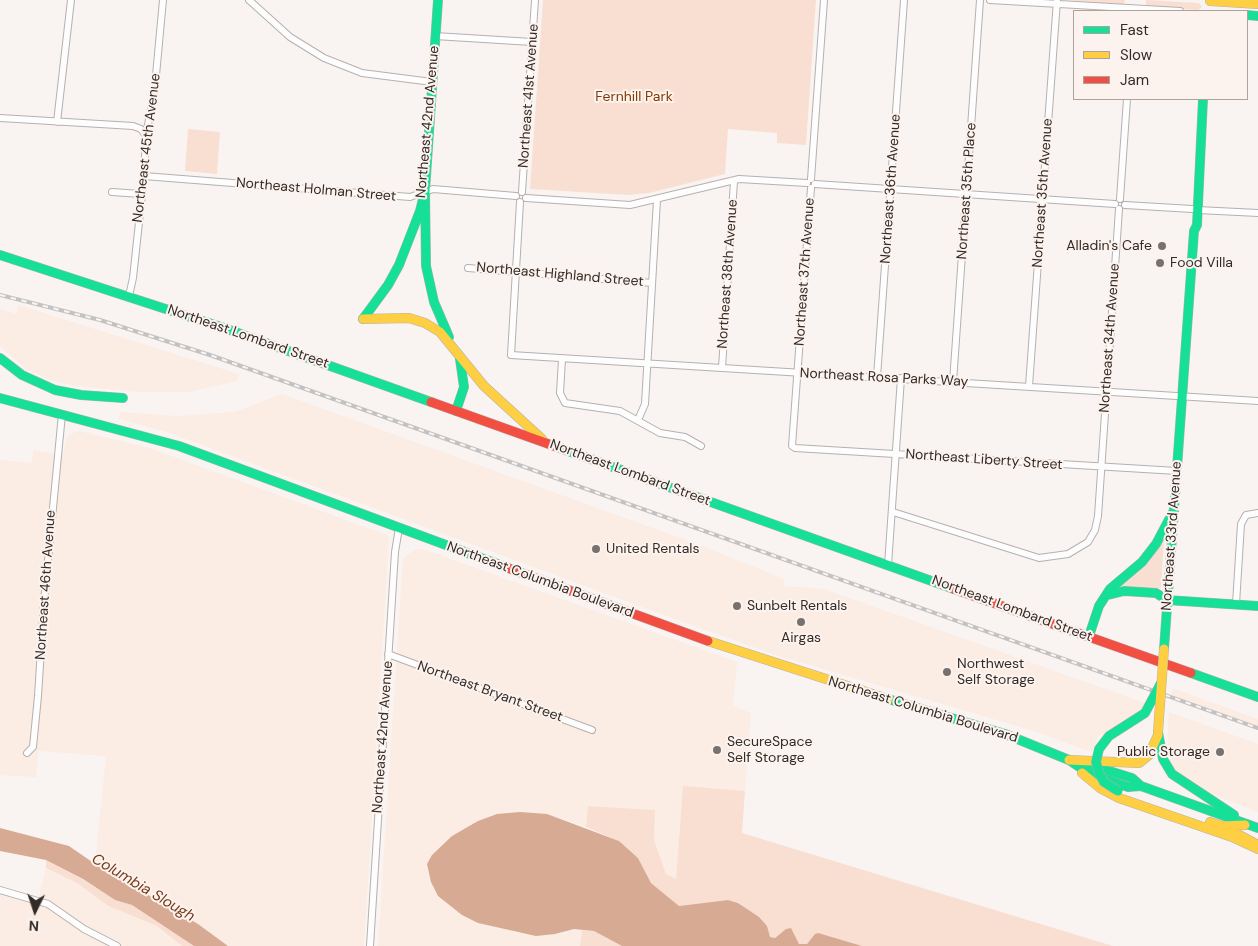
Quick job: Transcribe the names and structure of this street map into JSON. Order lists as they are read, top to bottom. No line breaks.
{"streets":{"main road":["Northeast 42nd Avenue","Northeast Lombard Street","Northeast 33rd Avenue","Northeast Columbia Boulevard"],"street":["Northeast 41st Avenue","Northeast 45th Avenue","Northeast 36th Avenue","Northeast Holman Street","Northeast 35th Place","Northeast 35th Avenue","Northeast 37th Avenue","Northeast 38th Avenue","Northeast Highland Street","Northeast 34th Avenue","Northeast Rosa Parks Way","Northeast Liberty Street","Northeast 46th Avenue","Northeast Bryant Street"]},"crossings":[["Northeast 41st Avenue","Northeast Holman Street"],["Northeast 41st Avenue","Northeast Highland Street"],["Northeast 41st Avenue","Northeast Rosa Parks Way"],["Northeast 42nd Avenue","Northeast Holman Street"],["Northeast 42nd Avenue","Northeast Columbia Boulevard"],["Northeast 42nd Avenue","Northeast Bryant Street"],["Northeast 45th Avenue","Northeast Holman Street"],["Northeast 45th Avenue","Northeast Lombard Street"],["Northeast 36th Avenue","Northeast Holman Street"],["Northeast 36th Avenue","Northeast Rosa Parks Way"],["Northeast Holman Street","Northeast 35th Place"],["Northeast Holman Street","Northeast 35th Avenue"],["Northeast Holman Street","Northeast 37th Avenue"],["Northeast Holman Street","Northeast 38th Avenue"],["Northeast Holman Street","Northeast 34th Avenue"],["Northeast Holman Street","Northeast 33rd Avenue"],["Northeast 35th Place","Northeast Rosa Parks Way"],["Northeast 35th Avenue","Northeast Rosa Parks Way"],["Northeast 37th Avenue","Northeast Rosa Parks Way"],["Northeast 37th Avenue","Northeast Liberty Street"],["Northeast 38th Avenue","Northeast Rosa Parks Way"],["Northeast 34th Avenue","Northeast Rosa Parks Way"],["Northeast 34th Avenue","Northeast Liberty Street"],["Northeast Rosa Parks Way","Northeast 33rd Avenue"],["Northeast Liberty Street","Northeast 33rd Avenue"],["Northeast 33rd Avenue","Northeast Columbia Boulevard"],["Northeast Columbia Boulevard","Northeast 46th Avenue"]],"water":["Columbia Slough"],"parks":["Fernhill Park"],"places":["Alladin's Cafe","Food Villa","United Rentals","Sunbelt Rentals","Airgas","Northwest Self Storage","SecureSpace Self Storage","Public Storage"],"legend":["Fast","Slow","Jam"],"north":"bottom"}
